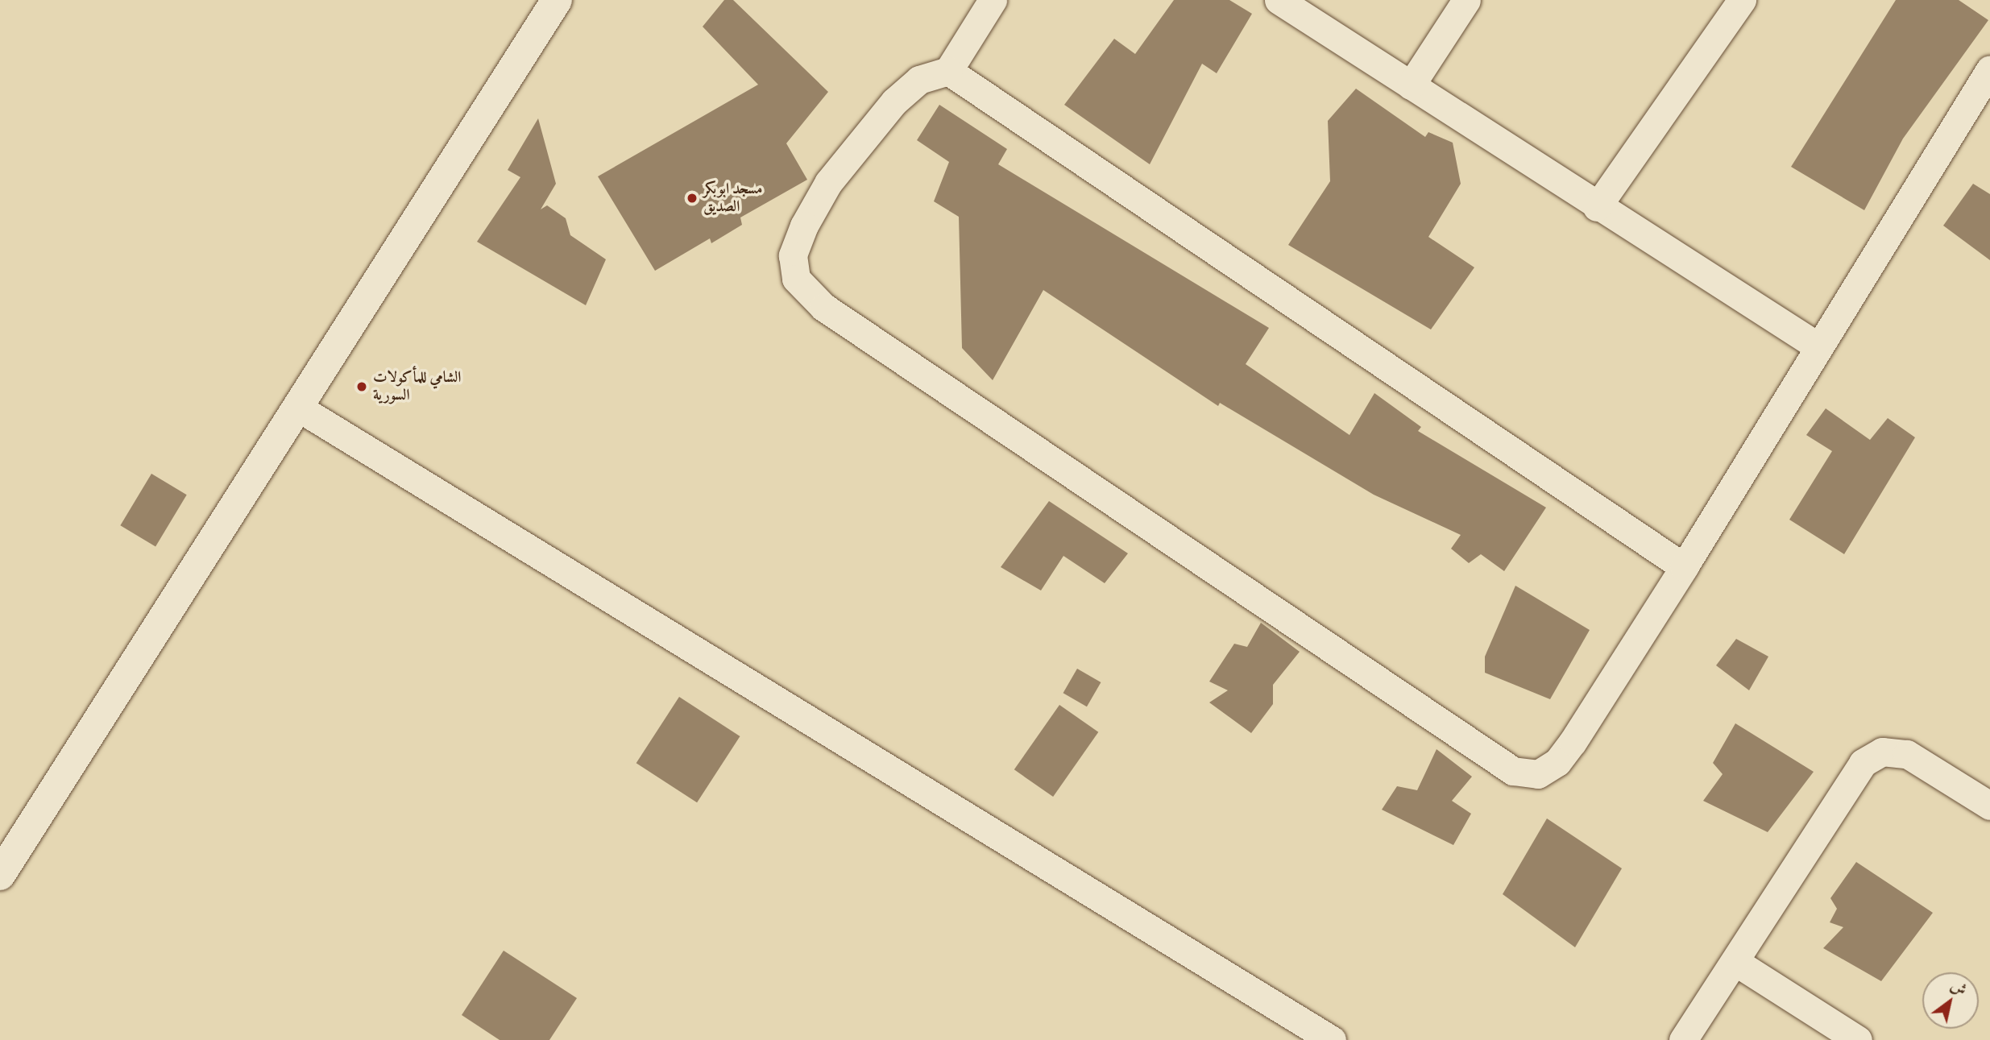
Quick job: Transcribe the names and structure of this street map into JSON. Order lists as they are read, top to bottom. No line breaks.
{"places":["مسجد ابوبكر الصديق","الشامي للمأكولات السورية"],"north":"top right"}
